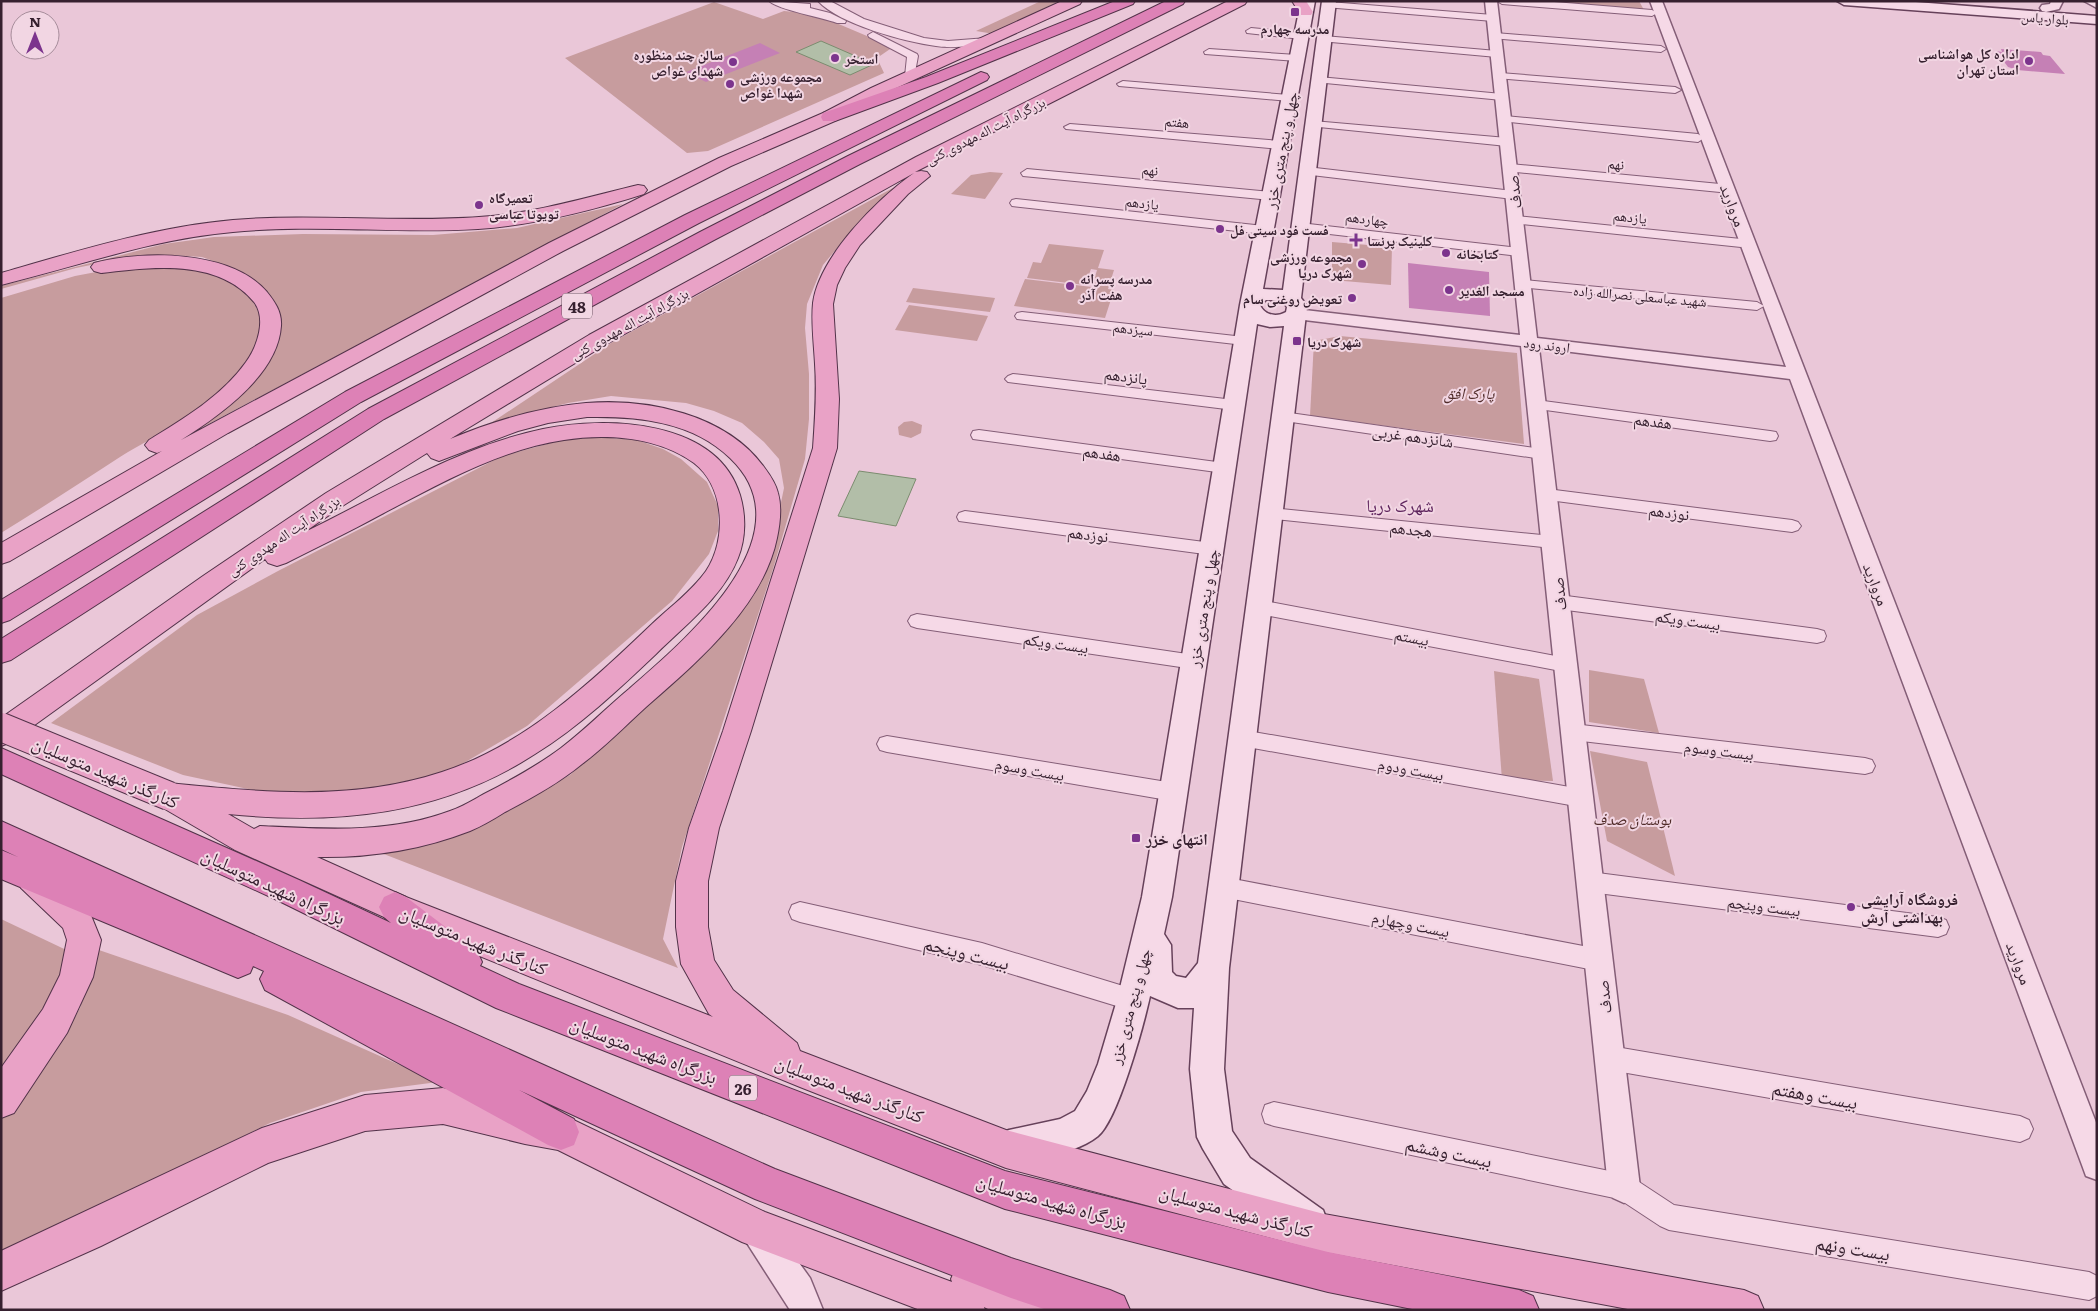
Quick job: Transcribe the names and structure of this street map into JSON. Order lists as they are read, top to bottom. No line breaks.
{"streets":{"highway":["بزرگراه آیت اله مهدوی کنی","48","بزرگراه شهید متوسلیان","26"],"main road":["بلوار یاس","چهل و پنج متری خزر","کنارگذر شهید متوسلیان"],"street":["هفتم","نهم","صدف","یازدهم","مروارید","چهاردهم","شهید عباسعلی نصرالله زاده","سیزدهم","اروند رود","پانزدهم","هفدهم","شانزدهم غربی","نوزدهم","هجدهم","بیست ویکم","بیستم","بیست وسوم","بیست ودوم","بیست وپنجم","بیست وچهارم","بیست وهفتم","بیست وششم","بیست ونهم"]},"crossings":[["هفتم","چهل و پنج متری خزر"],["بزرگراه آیت اله مهدوی کنی","بزرگراه شهید متوسلیان"],["چهل و پنج متری خزر","نهم"],["چهل و پنج متری خزر","یازدهم"],["چهل و پنج متری خزر","چهاردهم"],["چهل و پنج متری خزر","سیزدهم"],["چهل و پنج متری خزر","اروند رود"],["چهل و پنج متری خزر","پانزدهم"],["چهل و پنج متری خزر","هفدهم"],["چهل و پنج متری خزر","شانزدهم غربی"],["چهل و پنج متری خزر","نوزدهم"],["چهل و پنج متری خزر","هجدهم"],["چهل و پنج متری خزر","بیست ویکم"],["چهل و پنج متری خزر","بیستم"],["چهل و پنج متری خزر","بیست وسوم"],["چهل و پنج متری خزر","بیست ودوم"],["چهل و پنج متری خزر","کنارگذر شهید متوسلیان"],["چهل و پنج متری خزر","بیست وپنجم"],["چهل و پنج متری خزر","بیست وچهارم"],["نهم","صدف"],["صدف","یازدهم"],["صدف","چهاردهم"],["صدف","شهید عباسعلی نصرالله زاده"],["صدف","اروند رود"],["صدف","هفدهم"],["صدف","شانزدهم غربی"],["صدف","نوزدهم"],["صدف","هجدهم"],["صدف","بیست ویکم"],["صدف","بیستم"],["صدف","بیست وسوم"],["صدف","بیست ودوم"],["صدف","بیست وپنجم"],["صدف","بیست وچهارم"],["صدف","بیست وهفتم"],["صدف","بیست وششم"],["صدف","بیست ونهم"],["مروارید","اروند رود"],["بیست وششم","بیست ونهم"]],"districts":["شهرک دریا"],"parks":["پارک افق","بوستان صدف"],"places":{"transit":["مدرسه چهارم","شهرک دریا","انتهای خزر"],"other":["استخر","اداره کل هواشناسی استان تهران","سالن چند منظوره شهدای غواص","مجموعه ورزشی شهدا غواص","تعمیرگاه تویوتا عباسی","فست فود سیتی فل","کتابخانه","مجموعه ورزشی شهرک دریا","مدرسه پسرانه هفت آذر","مسجد الغدیر","تعویض روغنی سام","فروشگاه آرایشی بهداشتی آرش"],"health":["کلینیک پرنسا"]},"north":"top"}
